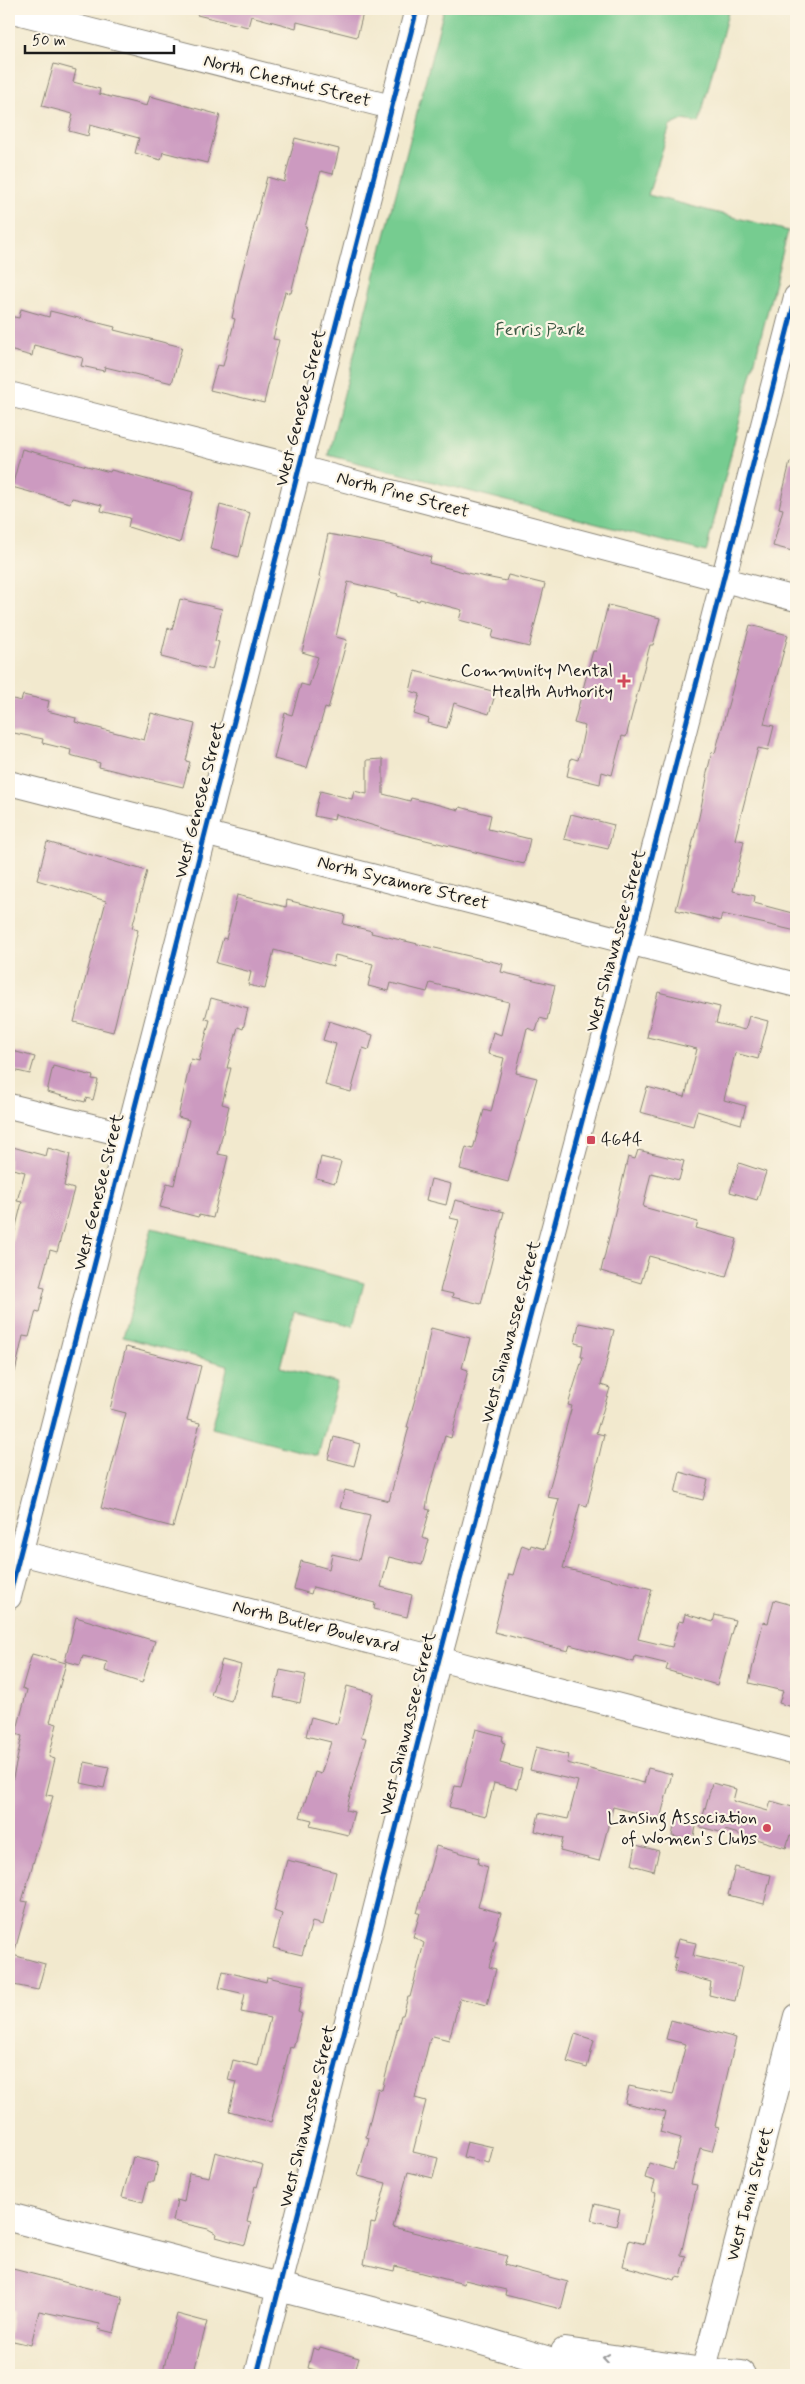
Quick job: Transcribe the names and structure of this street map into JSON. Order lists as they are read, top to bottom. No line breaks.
{"streets":{"street":["North Chestnut Street","West Genesee Street","North Pine Street","North Sycamore Street","West Shiawassee Street","North Butler Boulevard","West Ionia Street"]},"crossings":[["North Chestnut Street","West Genesee Street"],["West Genesee Street","North Pine Street"],["West Genesee Street","North Sycamore Street"],["West Genesee Street","North Butler Boulevard"],["North Pine Street","West Shiawassee Street"],["North Sycamore Street","West Shiawassee Street"],["West Shiawassee Street","North Butler Boulevard"]],"parks":["Ferris Park"],"places":{"health":["Community Mental Health Authority"],"transit":["4644"],"other":["Lansing Association of Women's Clubs"]},"scale_bar":"50 m"}
